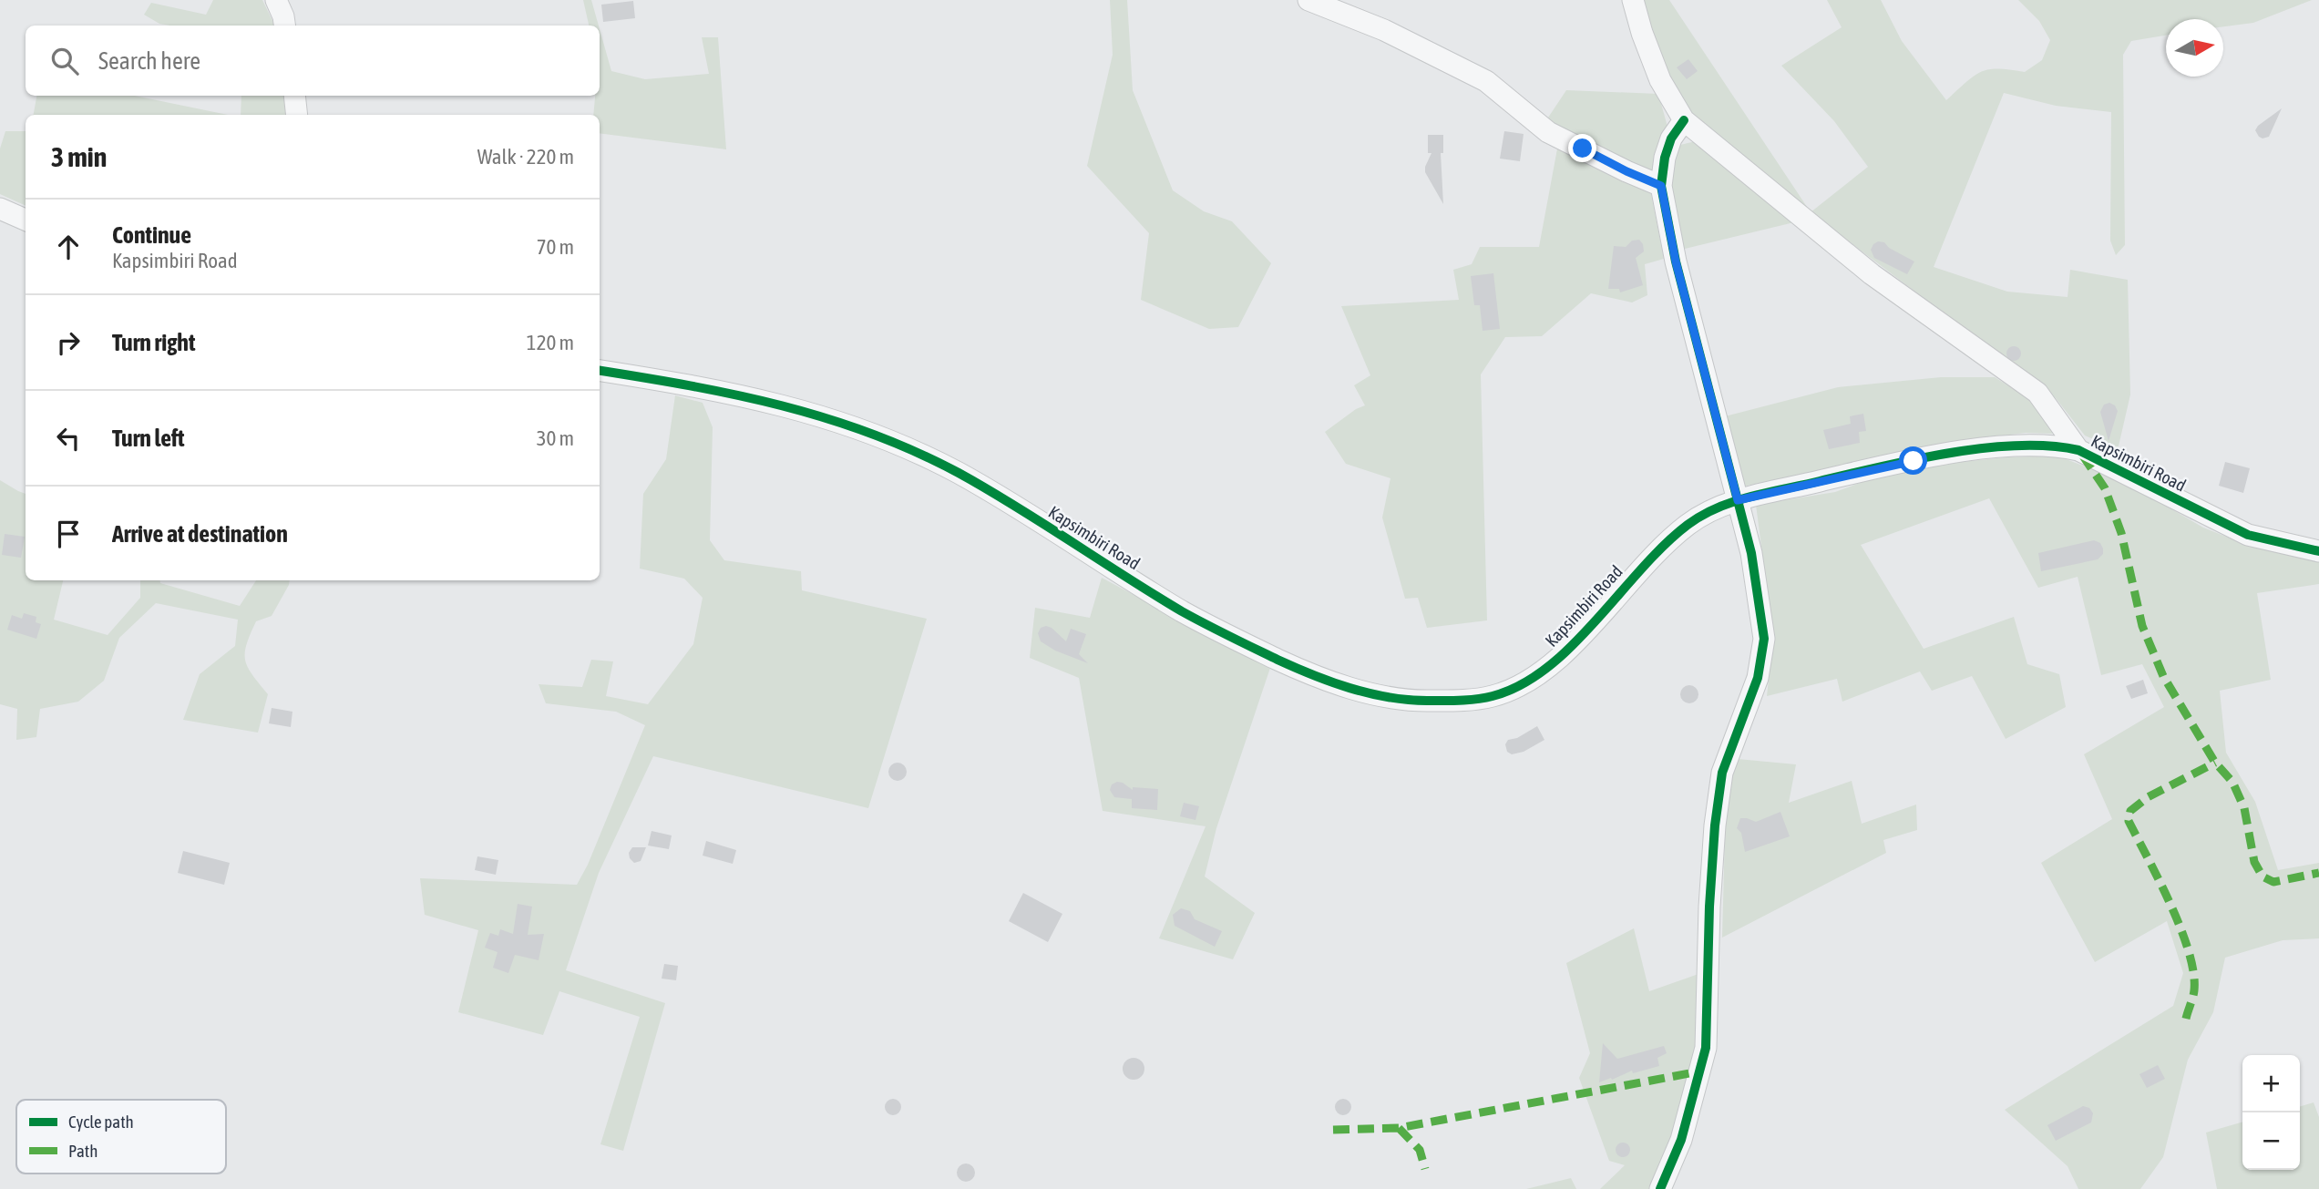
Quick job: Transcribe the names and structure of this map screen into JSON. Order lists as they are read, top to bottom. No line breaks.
{"streets":{"street":["Kapsimbiri Road"]},"legend":["Cycle path","Path"],"north":"right","page":{"search":"Search here","heading":["3 min","Walk · 220 m"],"list":[["Continue","Kapsimbiri Road","70 m"],["Turn right","120 m"],["Turn left","30 m"],"Arrive at destination"],"map_buttons":["+","−"]}}
